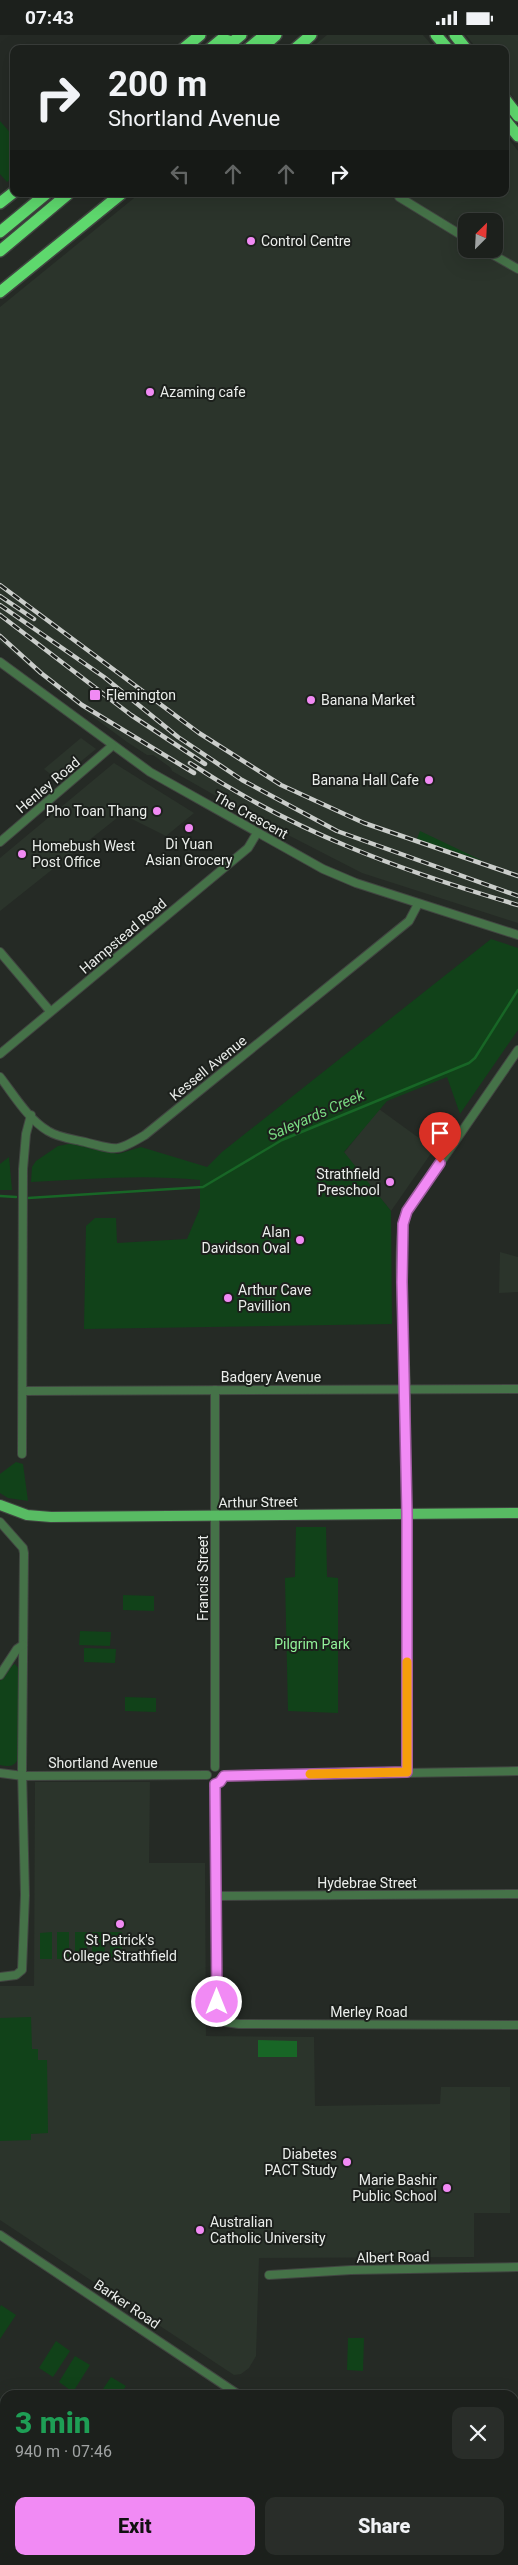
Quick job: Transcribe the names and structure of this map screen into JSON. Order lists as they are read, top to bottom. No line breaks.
{"streets":{"main road":["Arthur Street"],"street":["Henley Road","The Crescent","Hampstead Road","Kessell Avenue","Badgery Avenue","Francis Street","Shortland Avenue","Hydebrae Street","Merley Road","Albert Road","Barker Road"]},"crossings":[["Henley Road","The Crescent"],["The Crescent","Hampstead Road"],["The Crescent","Kessell Avenue"],["Badgery Avenue","Francis Street"],["Arthur Street","Francis Street"],["Francis Street","Shortland Avenue"],["Hydebrae Street","Merley Road"]],"water":["Saleyards Creek"],"parks":["Pilgrim Park"],"places":{"other":["Control Centre","Azaming cafe","Banana Market","Banana Hall Cafe","Pho Toan Thang","Di Yuan Asian Grocery","Homebush West Post Office","Strathfield Preschool","Alan Davidson Oval","Arthur Cave Pavillion","St Patrick's College Strathfield","Diabetes PACT Study","Marie Bashir Public School","Australian Catholic University"],"transit":["Flemington"]},"north":"top right","page":{"status":"07:43","turn":["200 m","Shortland Avenue"],"heading":["3 min","940 m · 07:46"],"buttons":["Exit","Share"]}}
